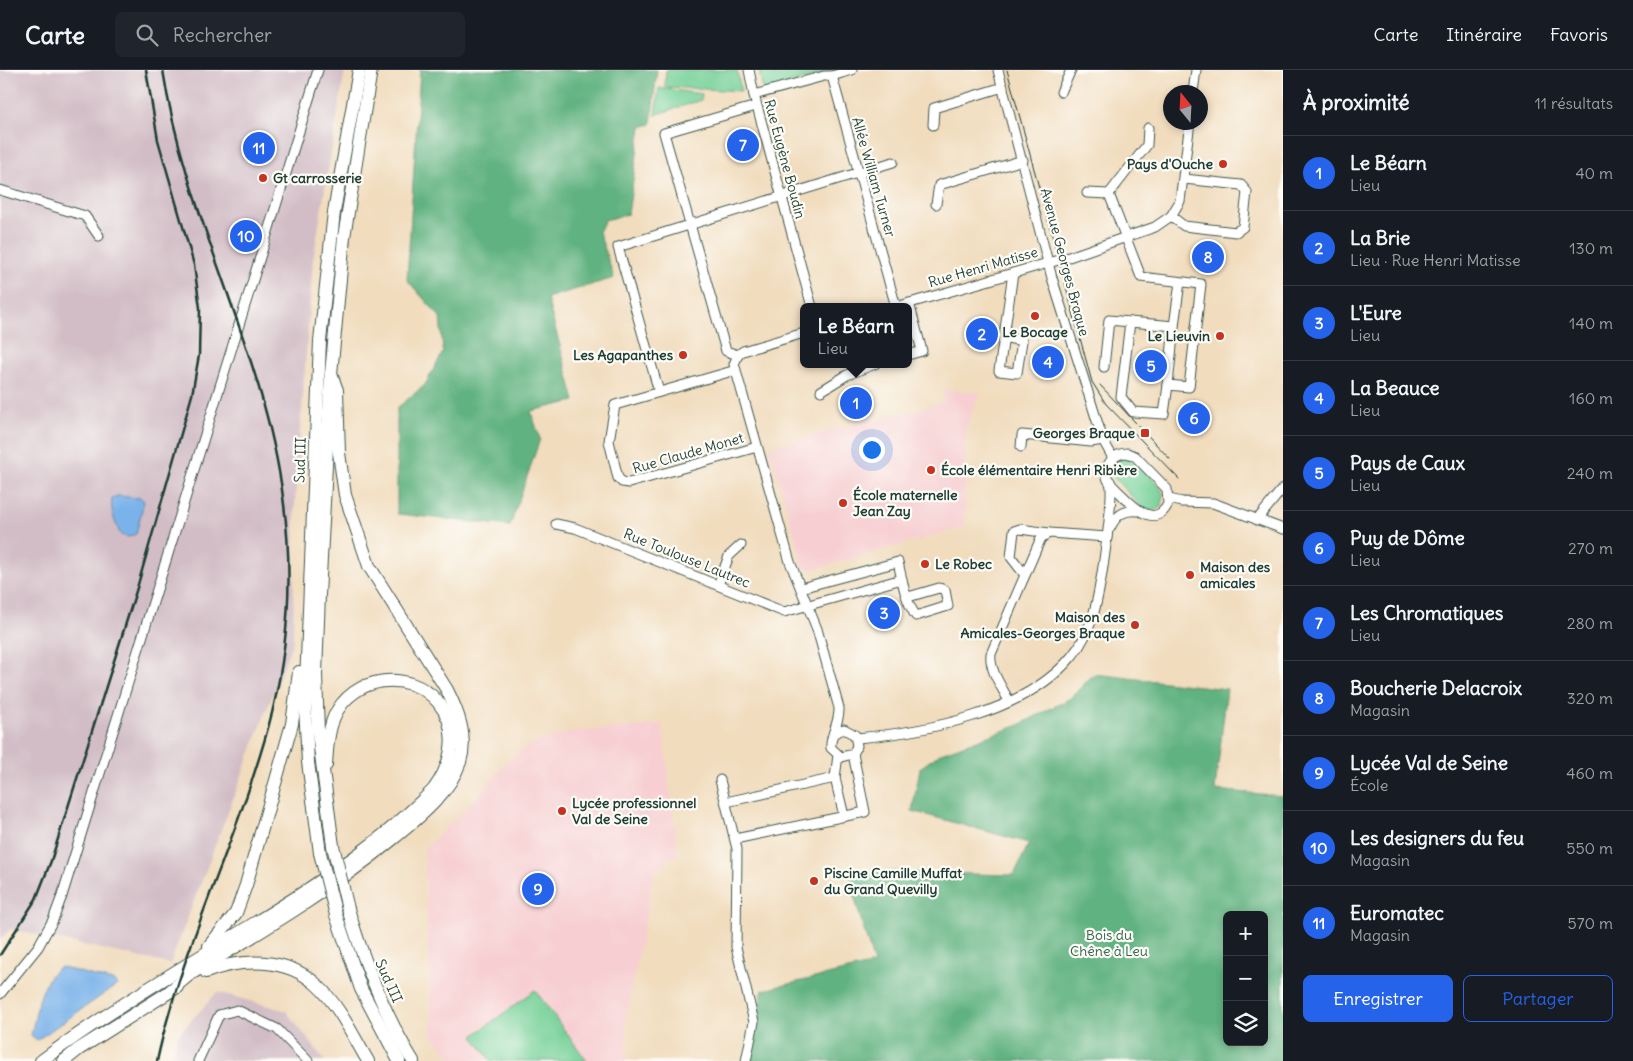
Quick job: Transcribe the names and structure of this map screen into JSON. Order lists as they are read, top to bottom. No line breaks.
{"streets":{"highway":["Sud III"],"street":["Rue Eugène Boudin","Allée William Turner","Avenue Georges Braque","Rue Henri Matisse","Rue Claude Monet","Rue Toulouse Lautrec"]},"crossings":[["Rue Eugène Boudin","Allée William Turner"],["Avenue Georges Braque","Rue Henri Matisse"]],"parks":["Bois du Chêne à Leu"],"places":{"other":["Pays d'Ouche","Gt carrosserie","Le Bocage","Le Lieuvin","Les Agapanthes","École élémentaire Henri Ribière","École maternelle Jean Zay","Le Robec","Maison des amicales","Maison des Amicales-Georges Braque","Lycée professionnel Val de Seine","Piscine Camille Muffat du Grand Quevilly"],"transit":["Georges Braque"]},"north":"top","page":{"header":"Carte","search":"Rechercher","nav":["Carte","Itinéraire","Favoris"],"heading":["À proximité","11 résultats"],"pins":["7","11","10","8","2","4","5","1","6","3","9"],"list":[{"mark":"1","name":"Le Béarn","note":"Lieu","value":"40 m"},{"mark":"2","name":"La Brie","note":"Lieu · Rue Henri Matisse","value":"130 m"},{"mark":"3","name":"L'Eure","note":"Lieu","value":"140 m"},{"mark":"4","name":"La Beauce","note":"Lieu","value":"160 m"},{"mark":"5","name":"Pays de Caux","note":"Lieu","value":"240 m"},{"mark":"6","name":"Puy de Dôme","note":"Lieu","value":"270 m"},{"mark":"7","name":"Les Chromatiques","note":"Lieu","value":"280 m"},{"mark":"8","name":"Boucherie Delacroix","note":"Magasin","value":"320 m"},{"mark":"9","name":"Lycée Val de Seine","note":"École","value":"460 m"},{"mark":"10","name":"Les designers du feu","note":"Magasin","value":"550 m"},{"mark":"11","name":"Euromatec","note":"Magasin","value":"570 m"}],"popup":["Le Béarn","Lieu"],"map_buttons":["+","−"],"buttons":["Enregistrer","Partager"]}}
